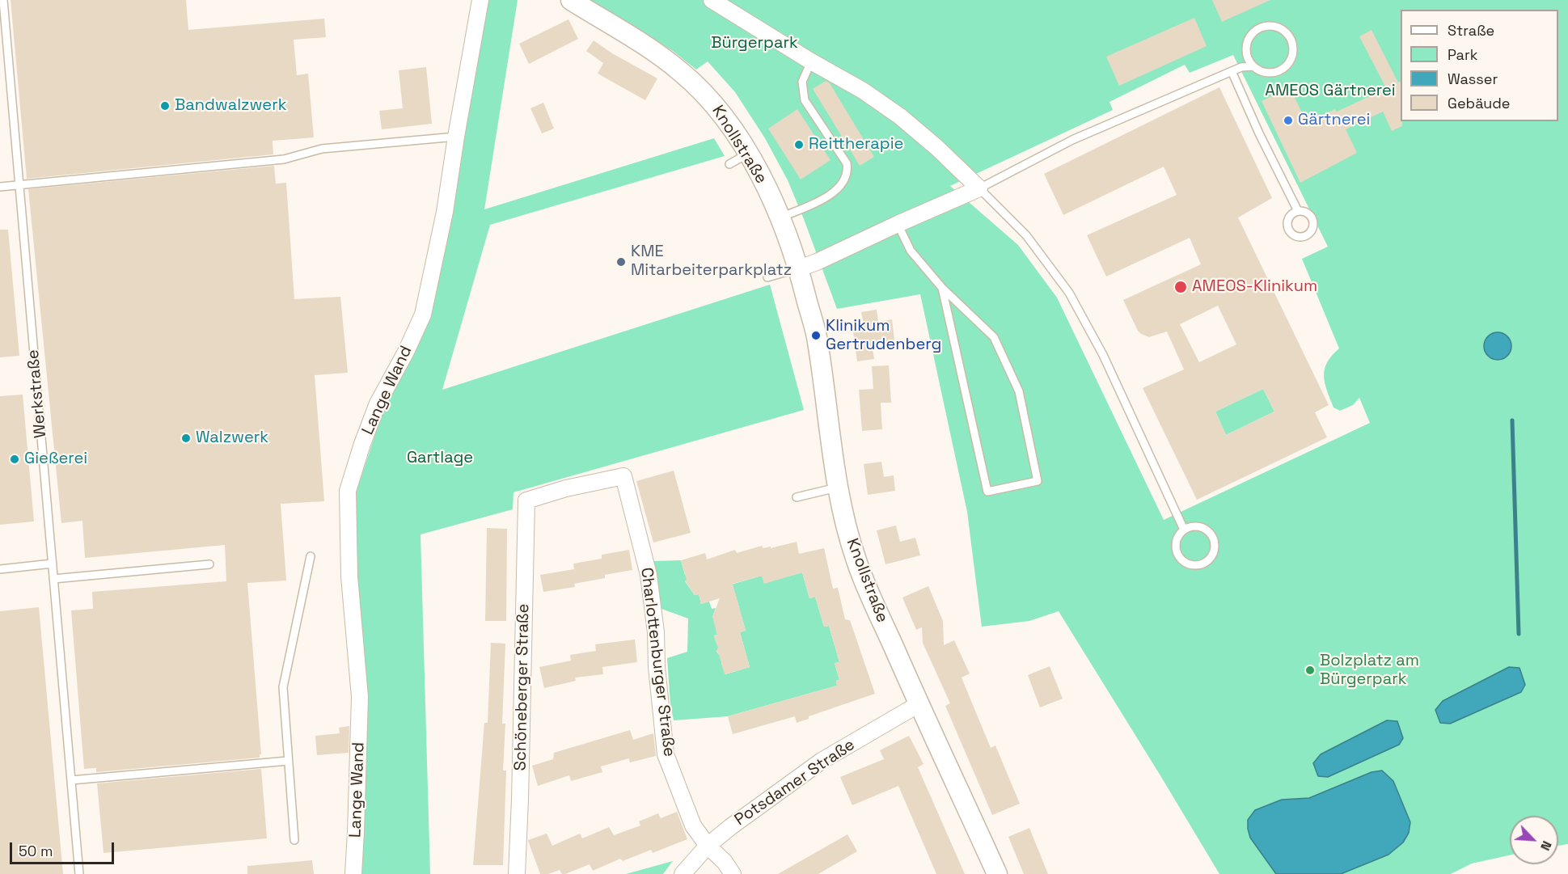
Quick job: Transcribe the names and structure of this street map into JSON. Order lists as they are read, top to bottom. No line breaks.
{"streets":{"street":["Knollstraße","Lange Wand","Charlottenburger Straße","Schöneberger Straße","Potsdamer Straße"],"lane":["Werkstraße"]},"crossings":[["Knollstraße","Potsdamer Straße"],["Charlottenburger Straße","Schöneberger Straße"],["Charlottenburger Straße","Potsdamer Straße"]],"parks":["Bürgerpark","AMEOS Gärtnerei","Gartlage"],"places":["Bandwalzwerk","Gärtnerei","Reittherapie","KME Mitarbeiterparkplatz","AMEOS-Klinikum","Klinikum Gertrudenberg","Walzwerk","Gießerei","Bolzplatz am Bürgerpark"],"legend":["Straße","Park","Wasser","Gebäude"],"scale_bar":"50 m","north":"bottom right"}
